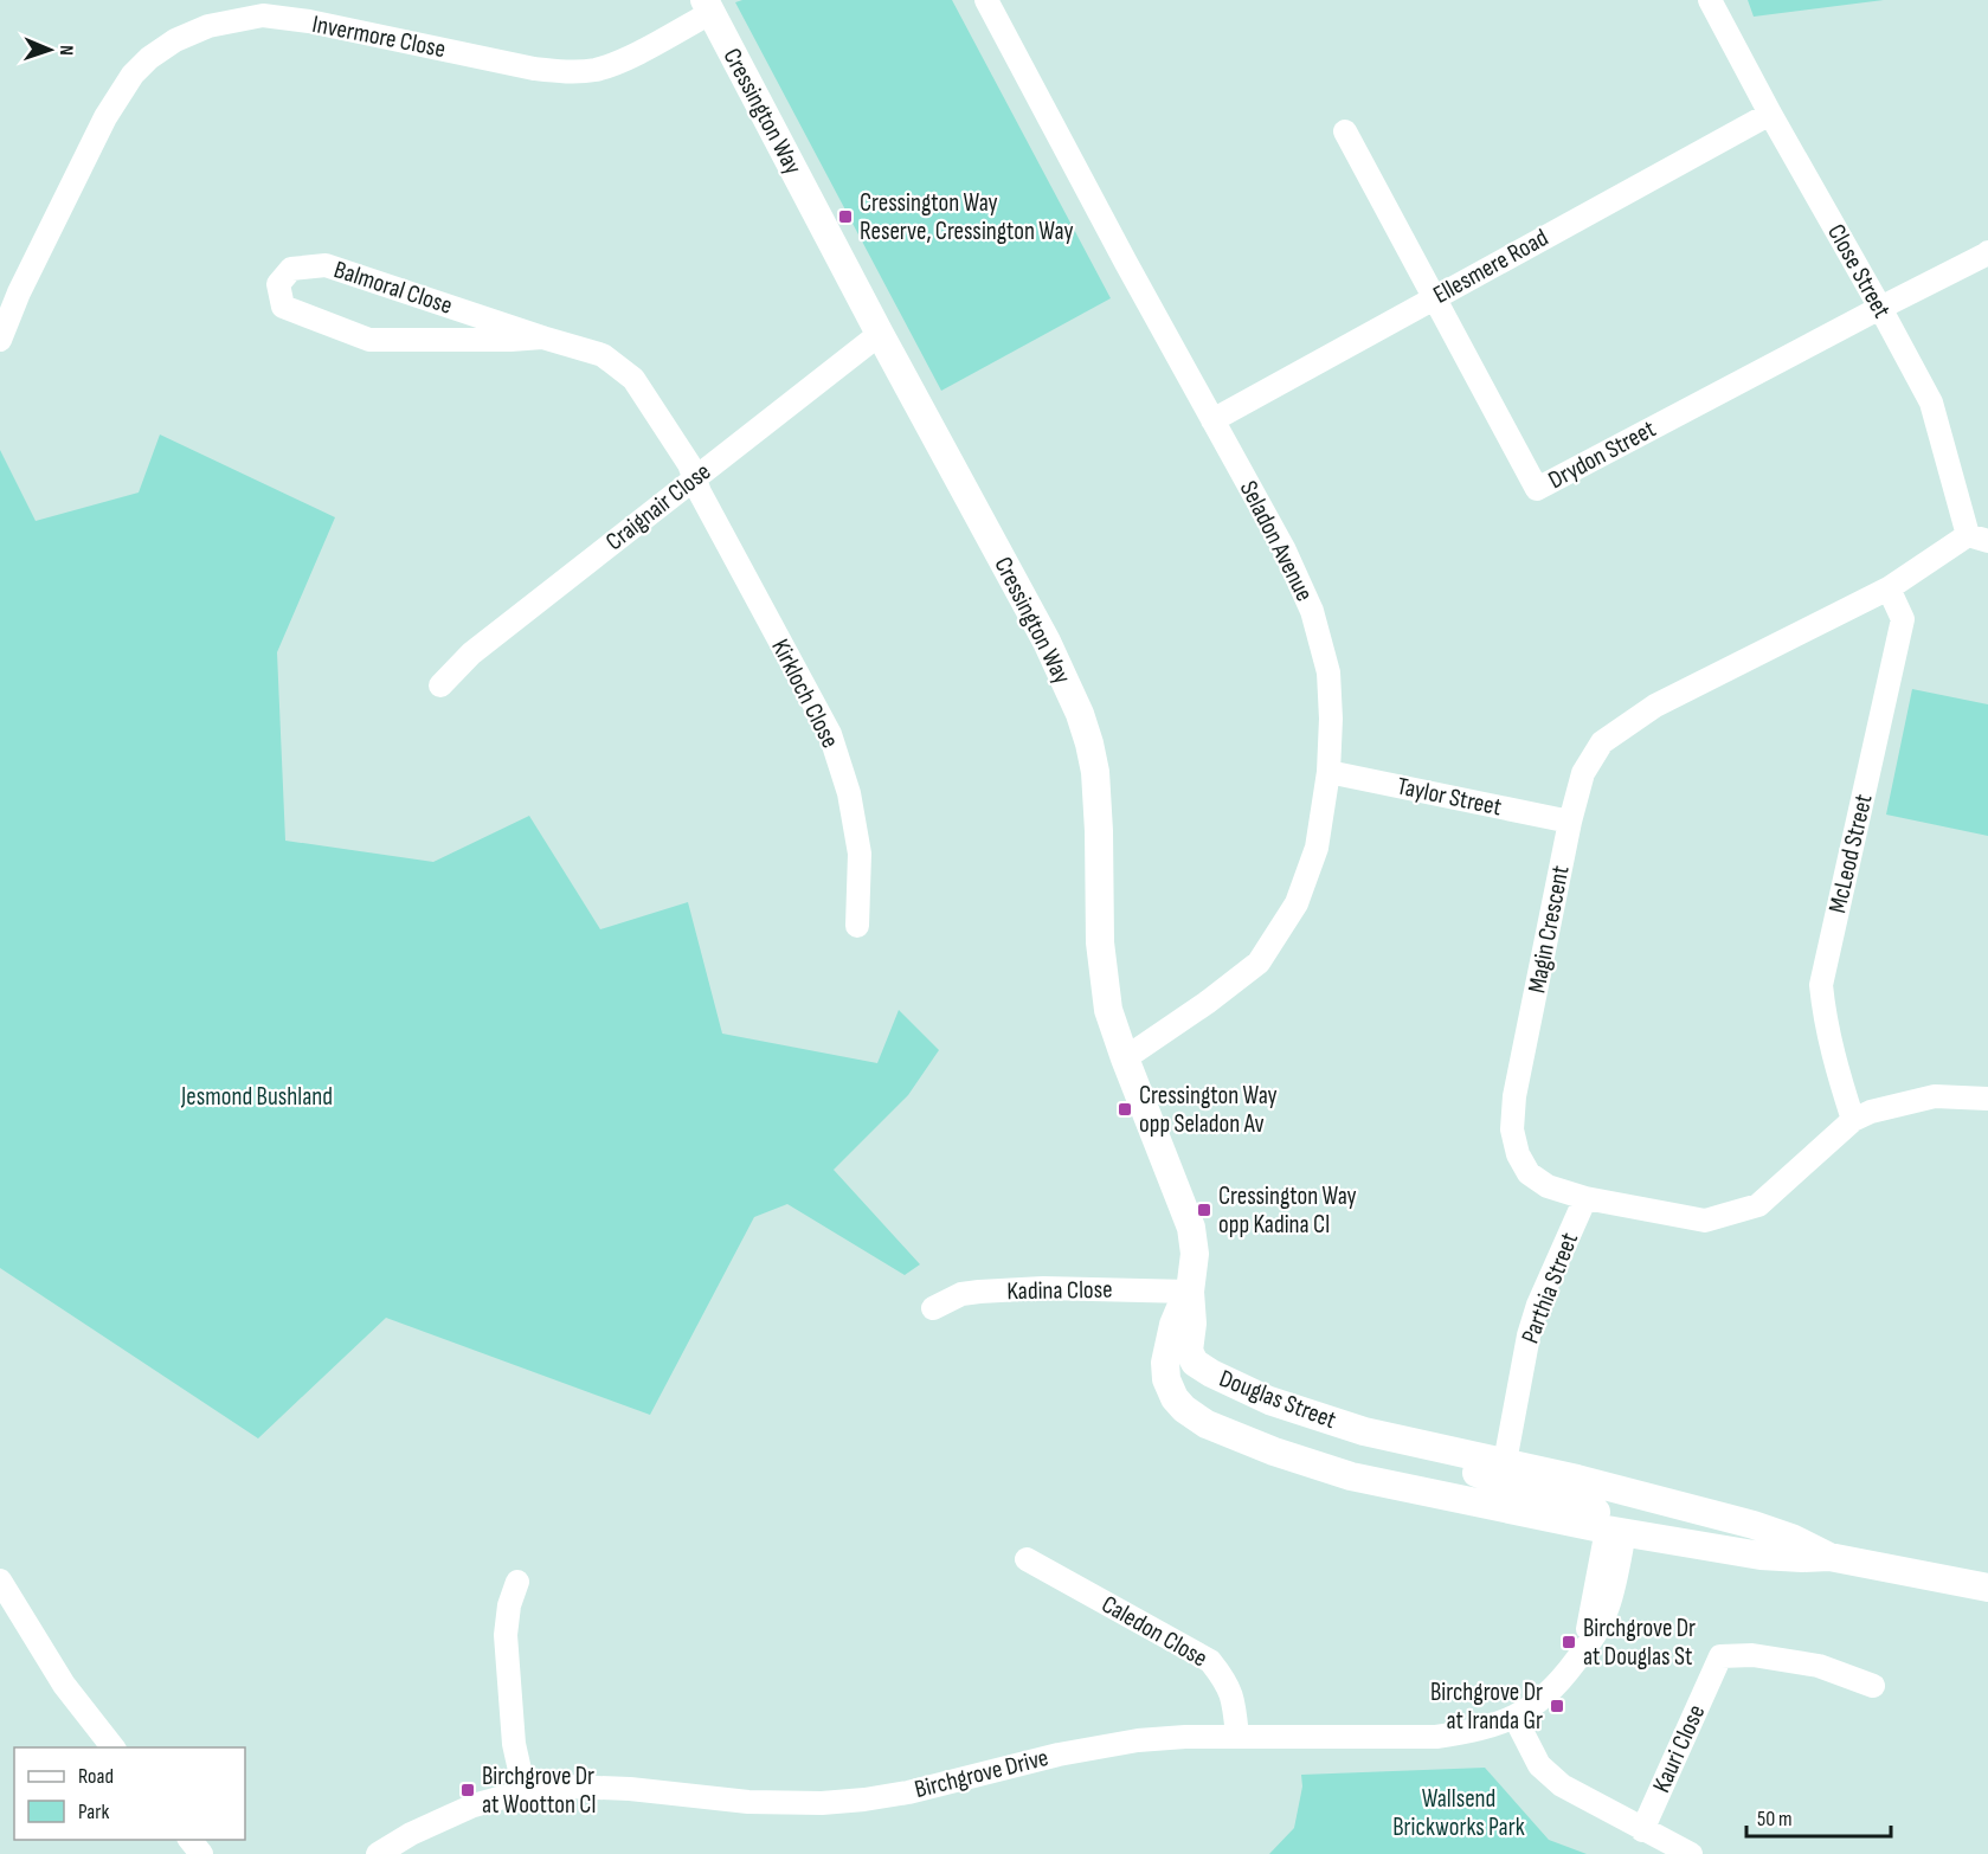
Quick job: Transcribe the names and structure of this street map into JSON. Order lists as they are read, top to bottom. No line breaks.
{"streets":{"street":["Invermore Close","Cressington Way","Ellesmere Road","Close Street","Balmoral Close","Drydon Street","Craignair Close","Seladon Avenue","Kirkloch Close","Taylor Street","McLeod Street","Magin Crescent","Parthia Street","Kadina Close","Douglas Street","Caledon Close","Kauri Close","Birchgrove Drive"]},"crossings":[["Invermore Close","Cressington Way"],["Cressington Way","Craignair Close"],["Cressington Way","Seladon Avenue"],["Cressington Way","Kadina Close"],["Cressington Way","Douglas Street"],["Ellesmere Road","Close Street"],["Ellesmere Road","Drydon Street"],["Ellesmere Road","Seladon Avenue"],["Close Street","Drydon Street"],["Close Street","Magin Crescent"],["Balmoral Close","Craignair Close"],["Balmoral Close","Kirkloch Close"],["Craignair Close","Kirkloch Close"],["Seladon Avenue","Taylor Street"],["Taylor Street","Magin Crescent"],["McLeod Street","Magin Crescent"],["Magin Crescent","Parthia Street"],["Parthia Street","Douglas Street"],["Kadina Close","Douglas Street"],["Douglas Street","Birchgrove Drive"],["Caledon Close","Birchgrove Drive"]],"parks":["Jesmond Bushland","Wallsend Brickworks Park"],"places":{"transit":["Cressington Way Reserve, Cressington Way","Cressington Way opp Seladon Av","Cressington Way opp Kadina Cl","Birchgrove Dr at Douglas St","Birchgrove Dr at Iranda Gr","Birchgrove Dr at Wootton Cl"]},"legend":["Road","Park"],"scale_bar":"50 m","north":"right"}
